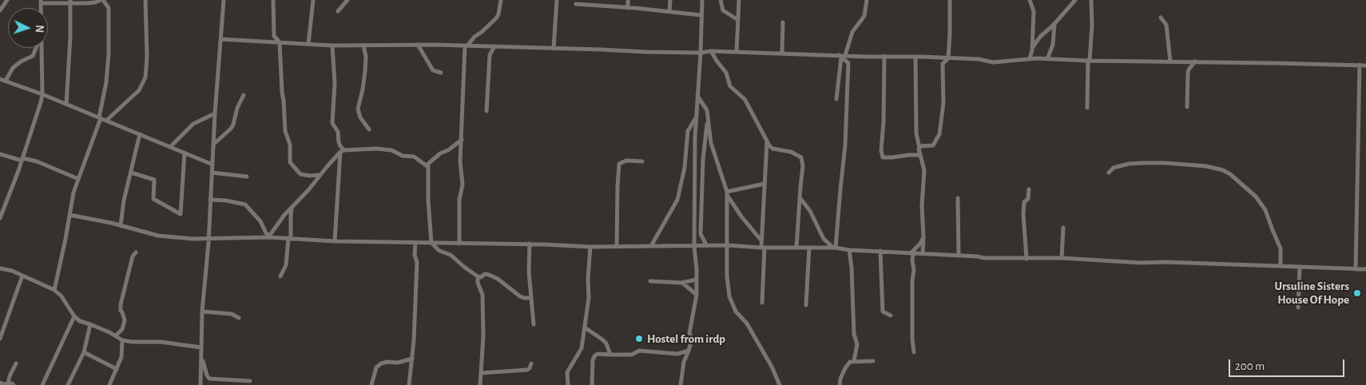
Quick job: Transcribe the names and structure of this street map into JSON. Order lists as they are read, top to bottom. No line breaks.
{"places":["Ursuline Sisters House Of Hope","Hostel from irdp"],"scale_bar":"200 m","north":"right"}
